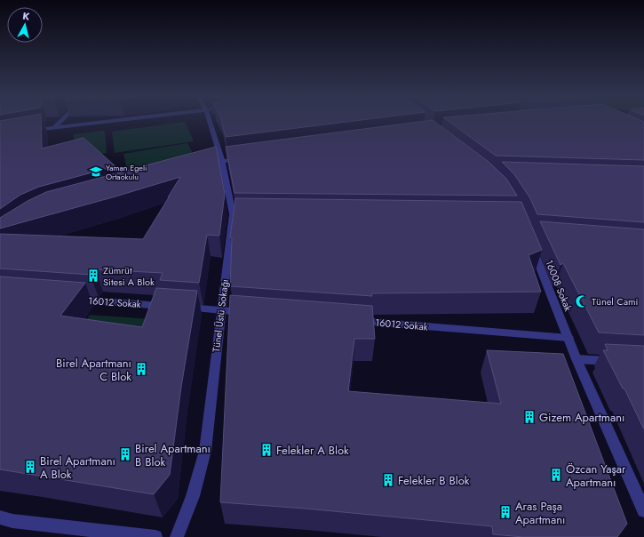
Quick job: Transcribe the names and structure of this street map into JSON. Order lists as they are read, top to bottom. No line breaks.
{"streets":{"street":["16008 Sokak","16012 Sokak","Tünel Üstü Sokağı"]},"crossings":[["16008 Sokak","16012 Sokak"],["16012 Sokak","Tünel Üstü Sokağı"]],"places":{"school or university":["Yaman Egeli Ortaokulu"],"building":["Zümrüt Sitesi A Blok","Birel Apartmanı C Blok","Gizem Apartmanı","Felekler A Blok","Birel Apartmanı B Blok","Birel Apartmanı A Blok","Özcan Yaşar Apartmanı","Felekler B Blok","Aras Paşa Apartmanı"],"mosque":["Tünel Cami"]},"north":"top"}
